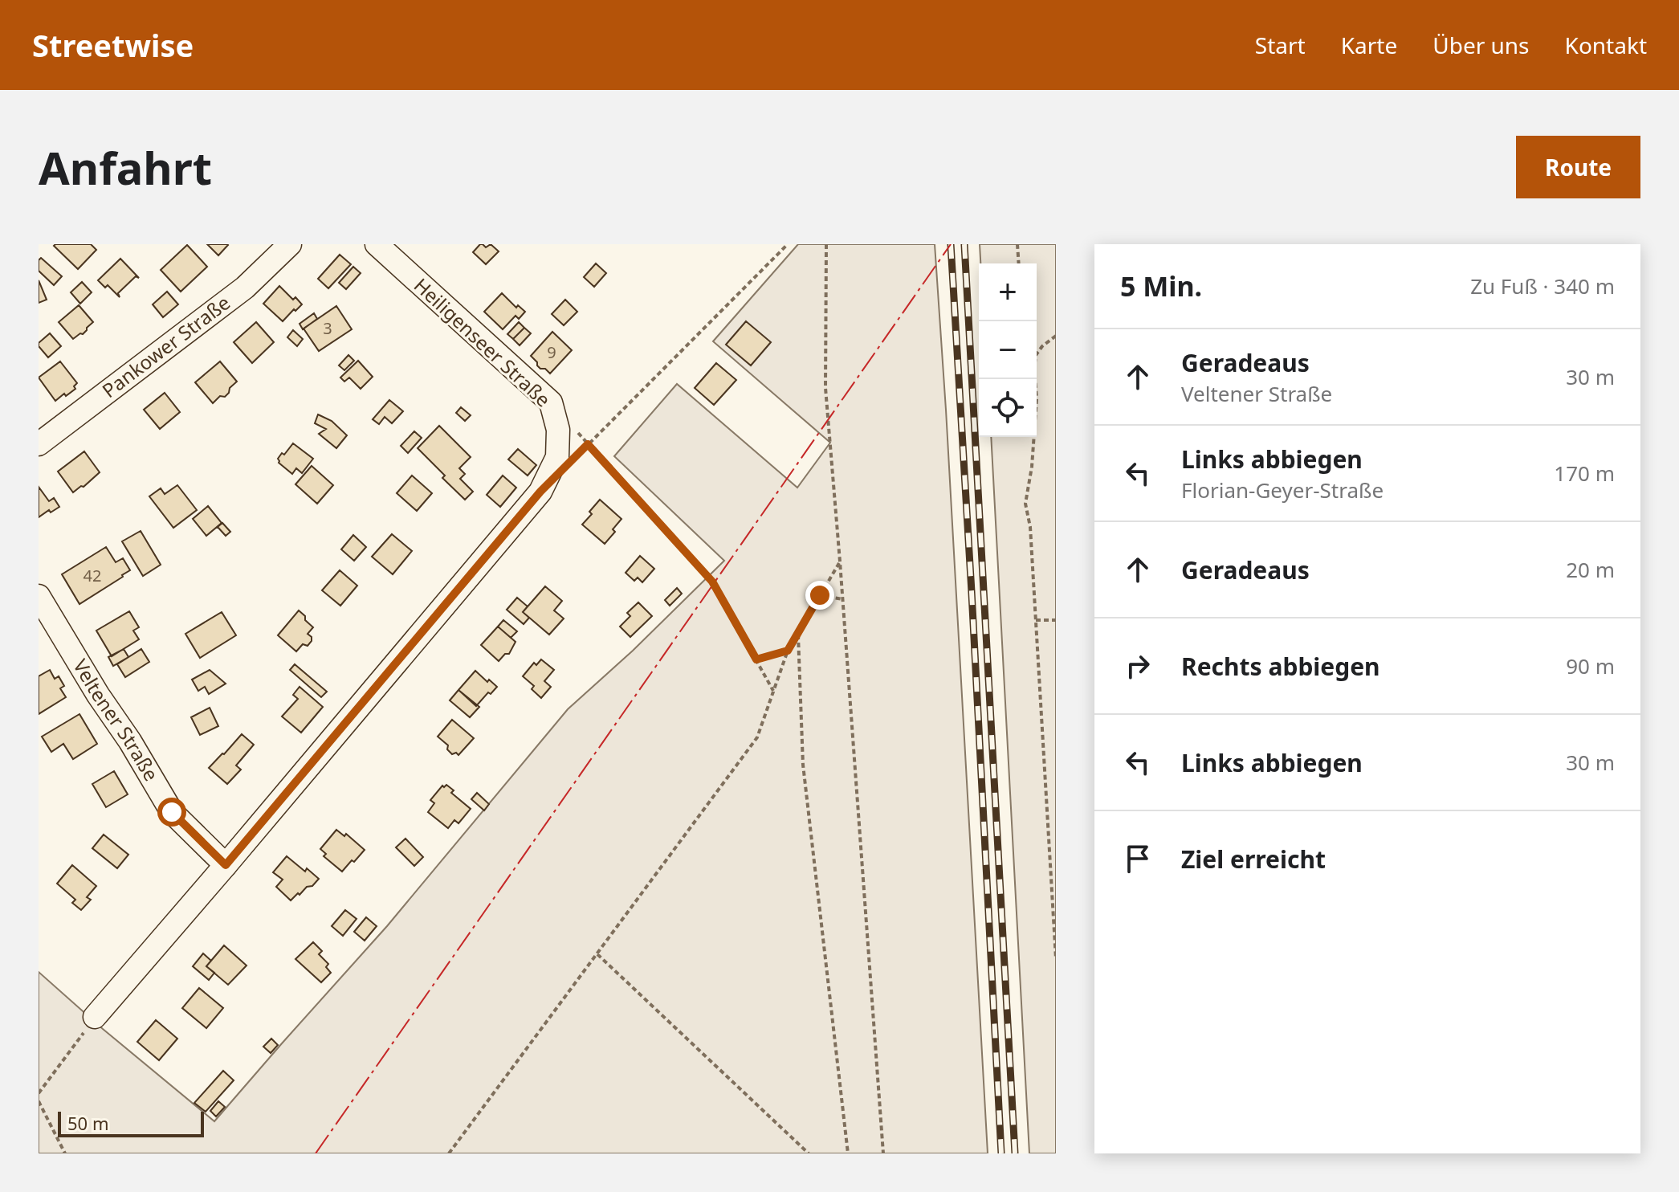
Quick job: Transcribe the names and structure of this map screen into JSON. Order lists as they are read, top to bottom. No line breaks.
{"streets":{"street":["Heiligenseer Straße","Pankower Straße","Veltener Straße"]},"crossings":[["Heiligenseer Straße","Veltener Straße"]],"house_numbers":["3","9","42"],"scale_bar":"50 m","page":{"header":"Streetwise","nav":["Start","Karte","Über uns","Kontakt"],"buttons":"Route","title":"Anfahrt","heading":["5 Min.","Zu Fuß · 340 m"],"map_buttons":["+","−"],"list":[["Geradeaus","Veltener Straße","30 m"],["Links abbiegen","Florian-Geyer-Straße","170 m"],["Geradeaus","20 m"],["Rechts abbiegen","90 m"],["Links abbiegen","30 m"],"Ziel erreicht"],"scale":"50 m"}}
